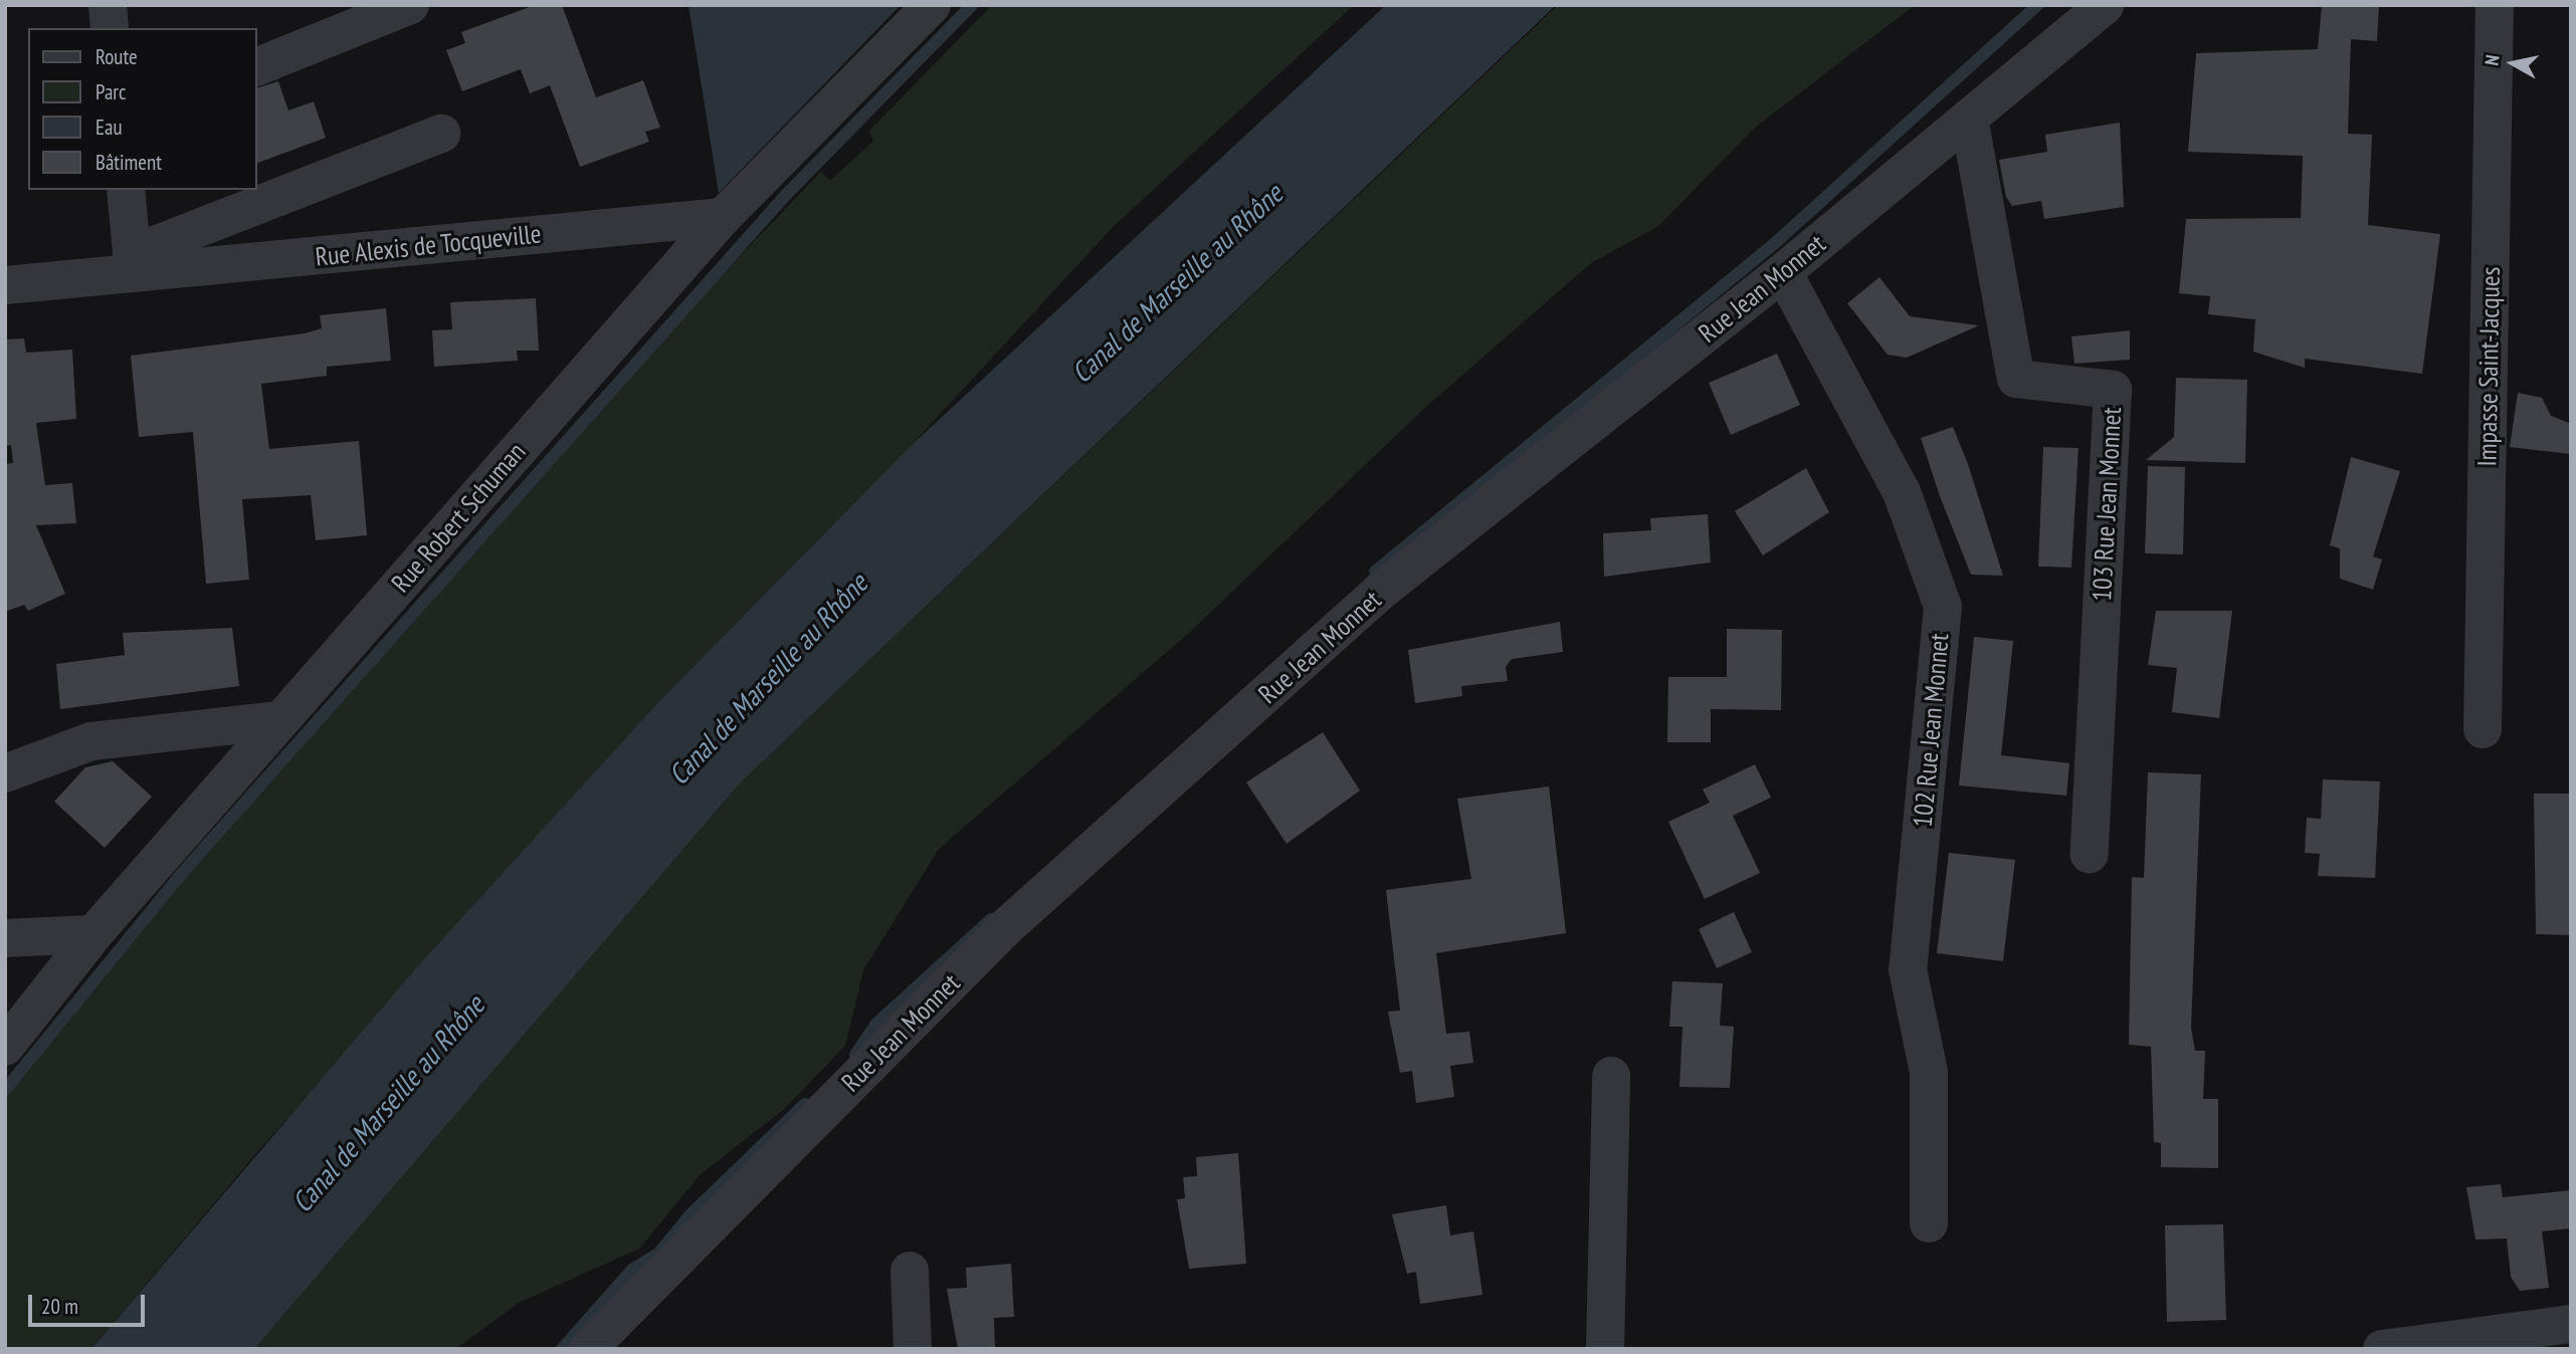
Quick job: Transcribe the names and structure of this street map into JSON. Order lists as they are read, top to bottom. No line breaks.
{"streets":{"street":["Rue Alexis de Tocqueville","Rue Jean Monnet","Impasse Saint-Jacques","103 Rue Jean Monnet","Rue Robert Schuman","102 Rue Jean Monnet"]},"crossings":[["Rue Alexis de Tocqueville","Rue Robert Schuman"],["Rue Jean Monnet","103 Rue Jean Monnet"],["Rue Jean Monnet","102 Rue Jean Monnet"]],"water":["Canal de Marseille au Rhône"],"legend":["Route","Parc","Eau","Bâtiment"],"scale_bar":"20 m","north":"left"}
